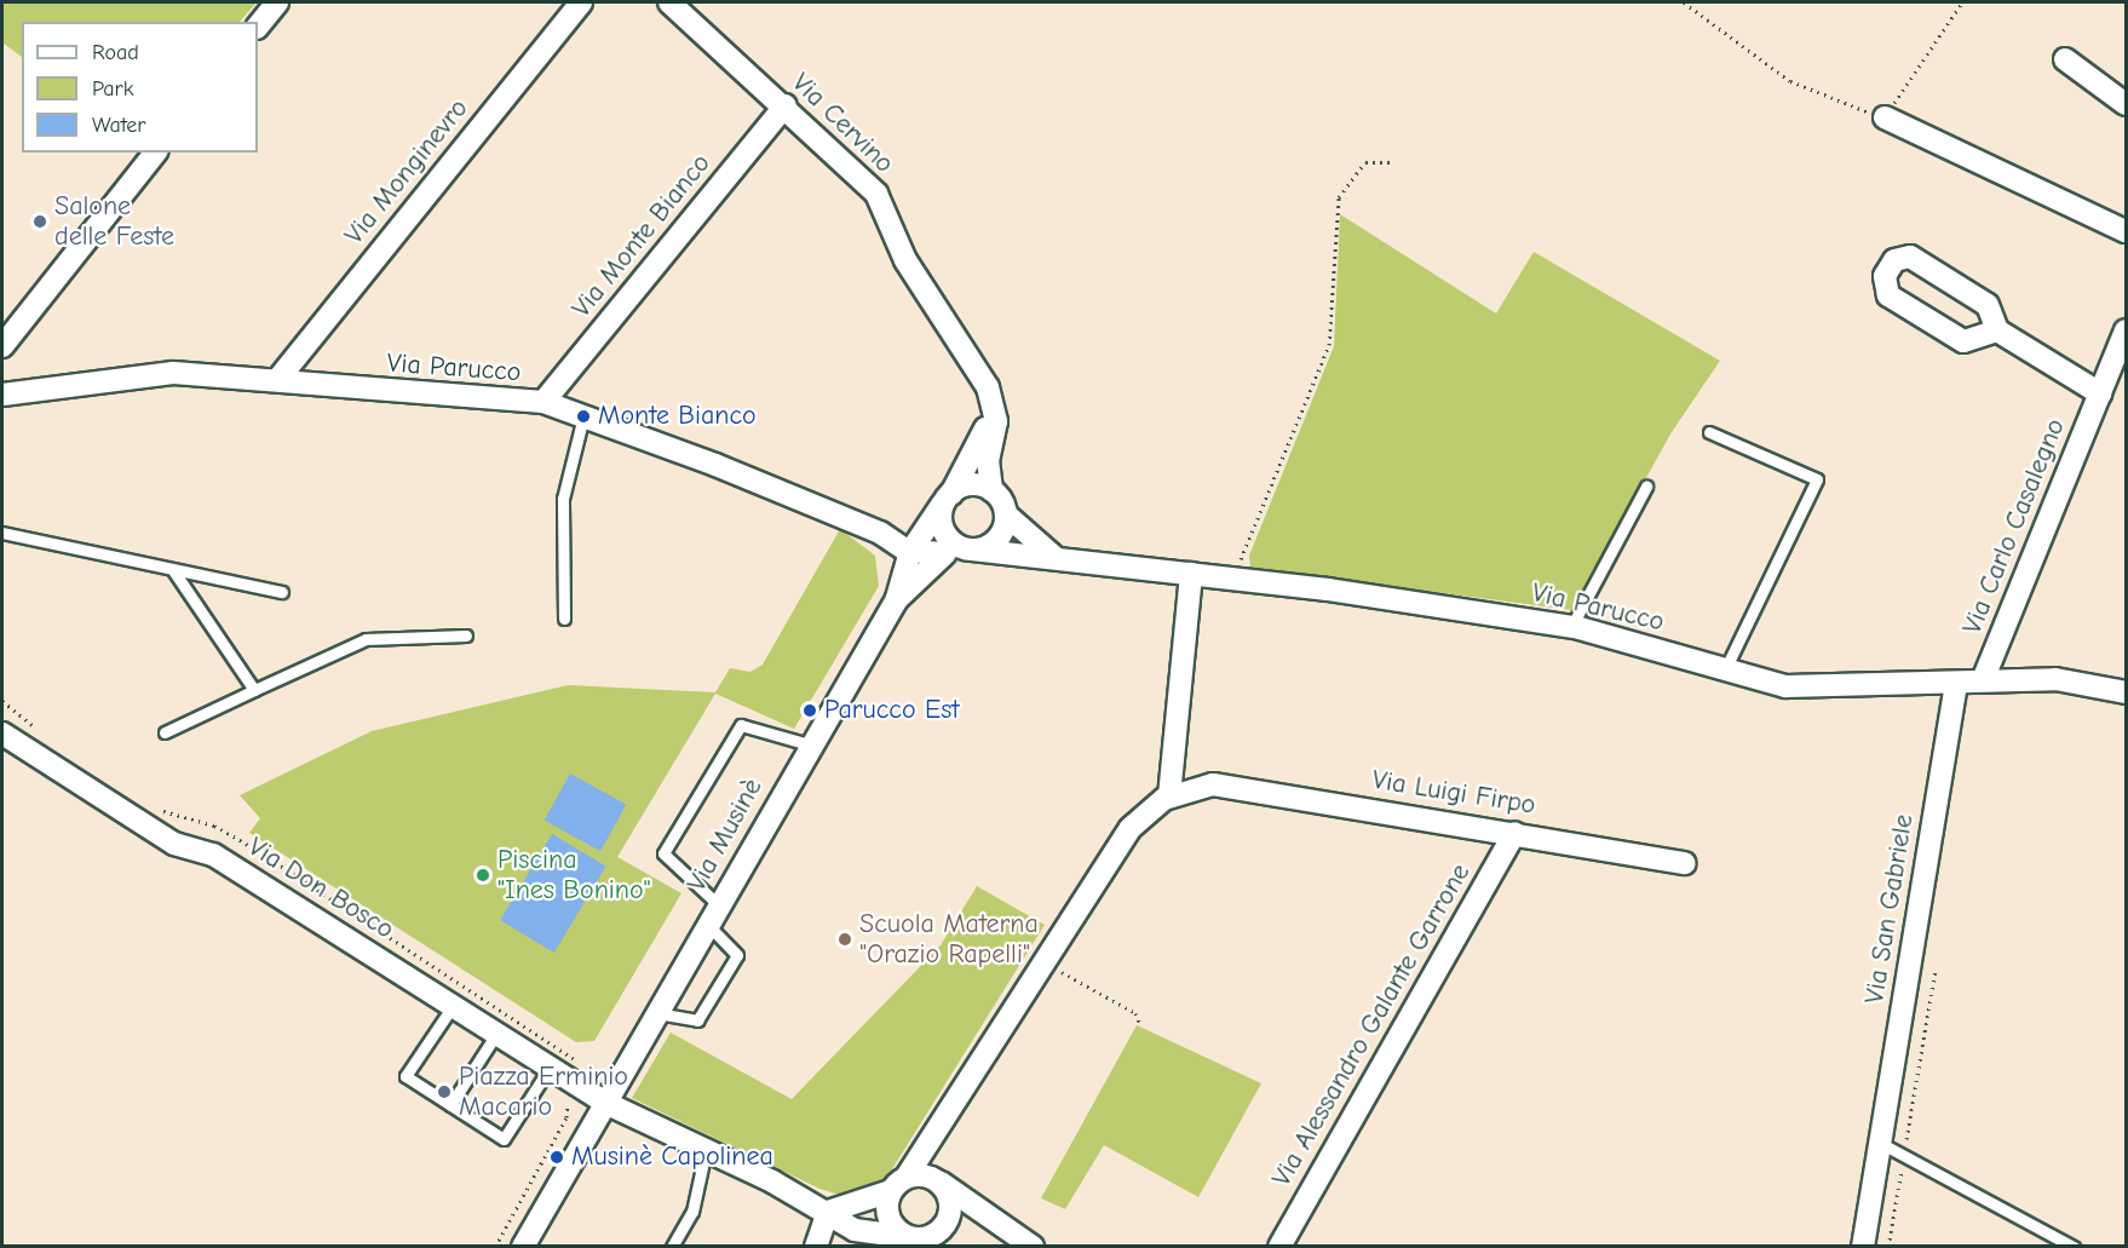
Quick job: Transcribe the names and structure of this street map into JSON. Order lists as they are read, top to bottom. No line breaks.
{"streets":{"street":["Via Cervino","Via Monginevro","Via Monte Bianco","Via Parucco","Via Carlo Casalegno","Via Luigi Firpo","Via Musinè","Via Don Bosco","Via San Gabriele","Via Alessandro Galante Garrone"]},"crossings":[["Via Cervino","Via Monte Bianco"],["Via Cervino","Via Parucco"],["Via Monginevro","Via Parucco"],["Via Monte Bianco","Via Parucco"],["Via Parucco","Via Carlo Casalegno"],["Via Parucco","Via San Gabriele"],["Via Luigi Firpo","Via Alessandro Galante Garrone"],["Via Musinè","Via Don Bosco"]],"places":["Salone delle Feste","Monte Bianco","Parucco Est","Piscina \"Ines Bonino\"","Scuola Materna \"Orazio Rapelli\"","Piazza Erminio Macario","Musinè Capolinea"],"legend":["Road","Park","Water"]}
